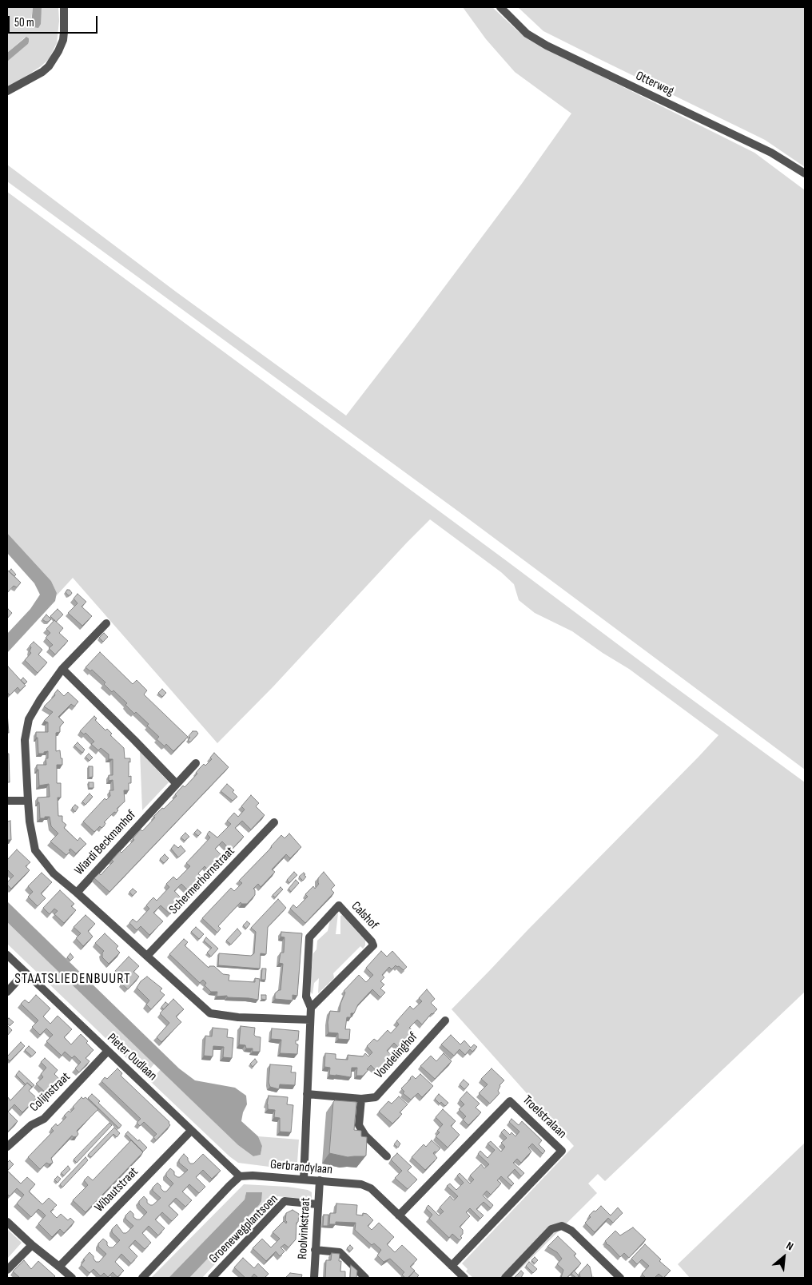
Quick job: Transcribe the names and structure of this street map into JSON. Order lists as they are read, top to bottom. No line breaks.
{"streets":{"street":["Otterweg","Wiardi Beckmanhof","Schermerhornstraat","Calshof","Vondelinghof","Pieter Oudlaan","Colijnstraat","Troelstralaan","Gerbrandylaan","Wibautstraat","Roolvinkstraat","Groenewegplantsoen"]},"crossings":[["Calshof","Vondelinghof"],["Calshof","Gerbrandylaan"],["Pieter Oudlaan","Colijnstraat"],["Pieter Oudlaan","Gerbrandylaan"],["Pieter Oudlaan","Wibautstraat"],["Troelstralaan","Gerbrandylaan"],["Gerbrandylaan","Roolvinkstraat"],["Roolvinkstraat","Groenewegplantsoen"]],"districts":["STAATSLIEDENBUURT"],"scale_bar":"50 m","north":"top right"}
